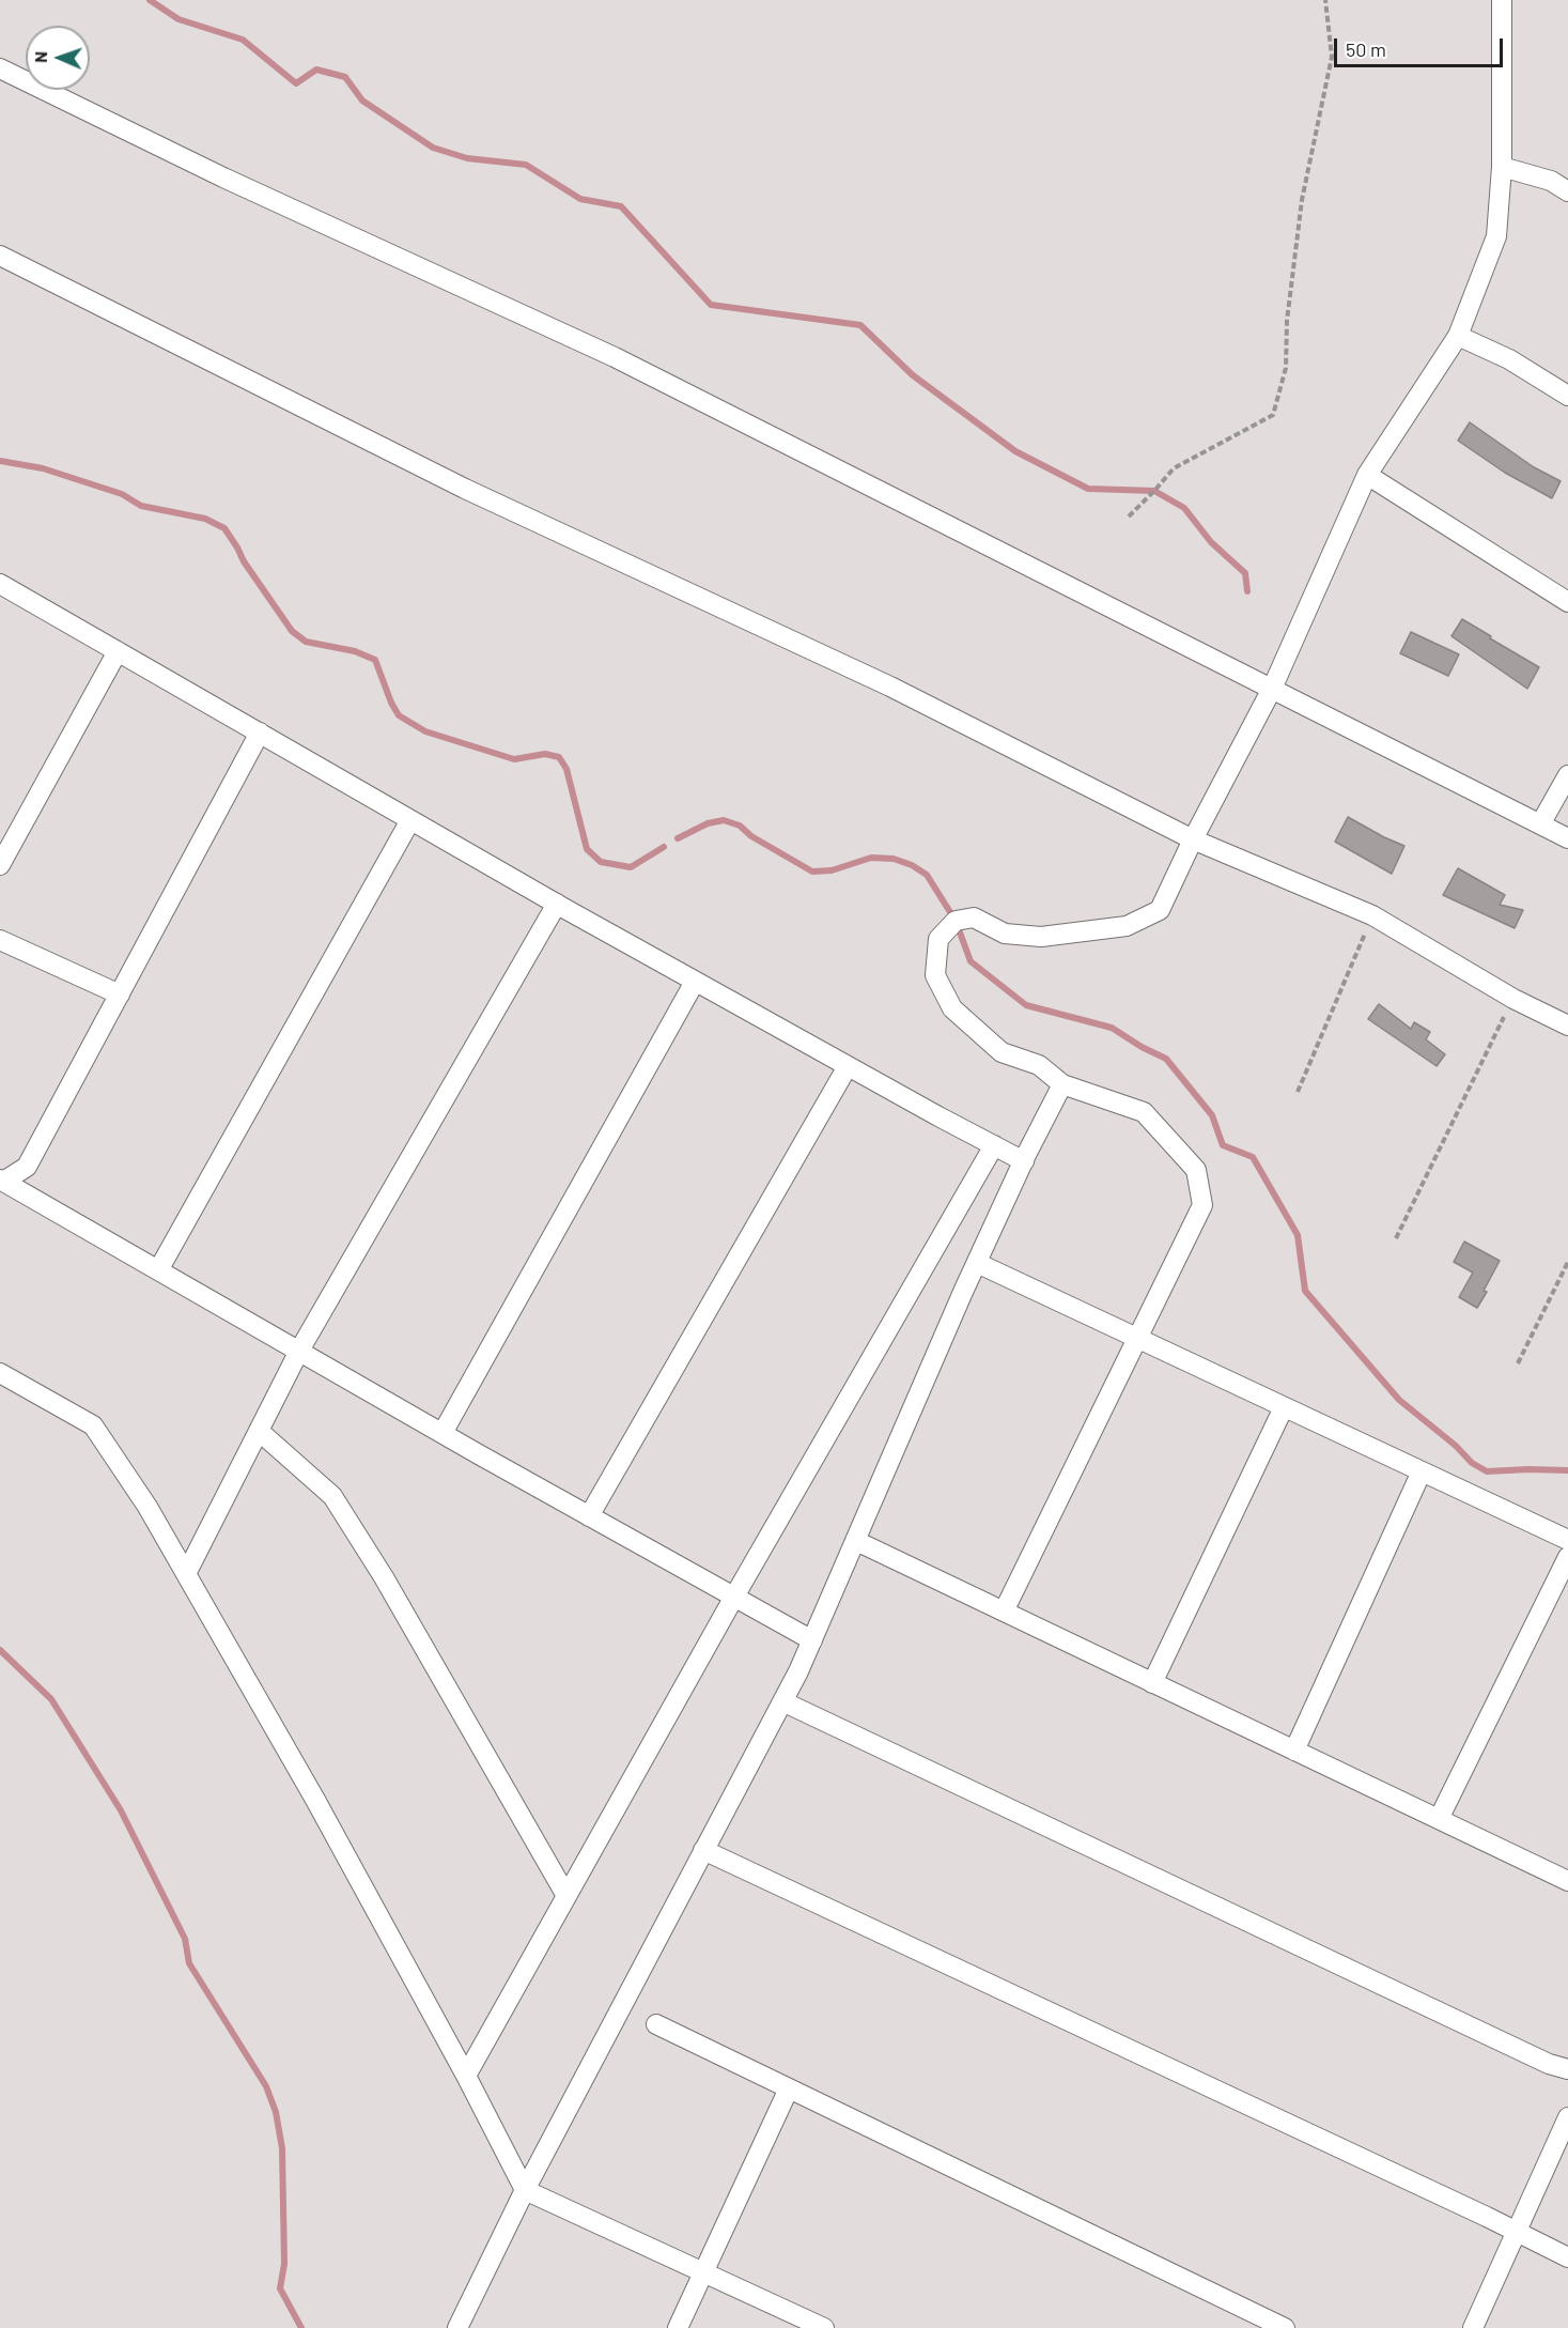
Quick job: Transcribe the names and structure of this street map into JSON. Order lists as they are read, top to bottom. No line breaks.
{"scale_bar":"50 m","north":"left"}
